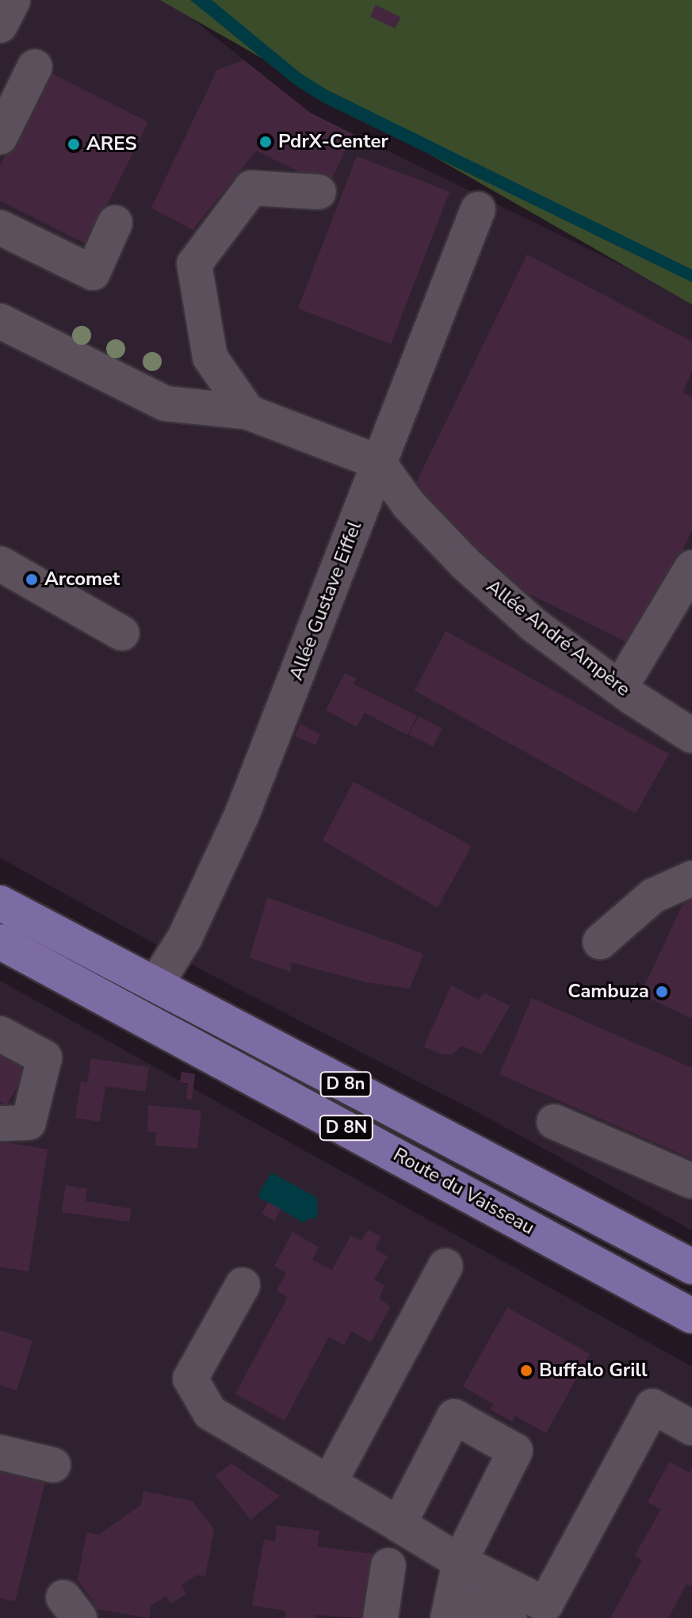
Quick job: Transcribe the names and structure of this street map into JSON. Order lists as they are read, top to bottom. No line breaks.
{"streets":{"main road":["D 8n","D 8N","Route du Vaisseau"],"street":["Allée Gustave Eiffel","Allée André Ampère"]},"crossings":[["Allée Gustave Eiffel","Allée André Ampère"],["Allée Gustave Eiffel","Route du Vaisseau"]],"places":["PdrX-Center","ARES","Arcomet","Cambuza","Buffalo Grill"]}
